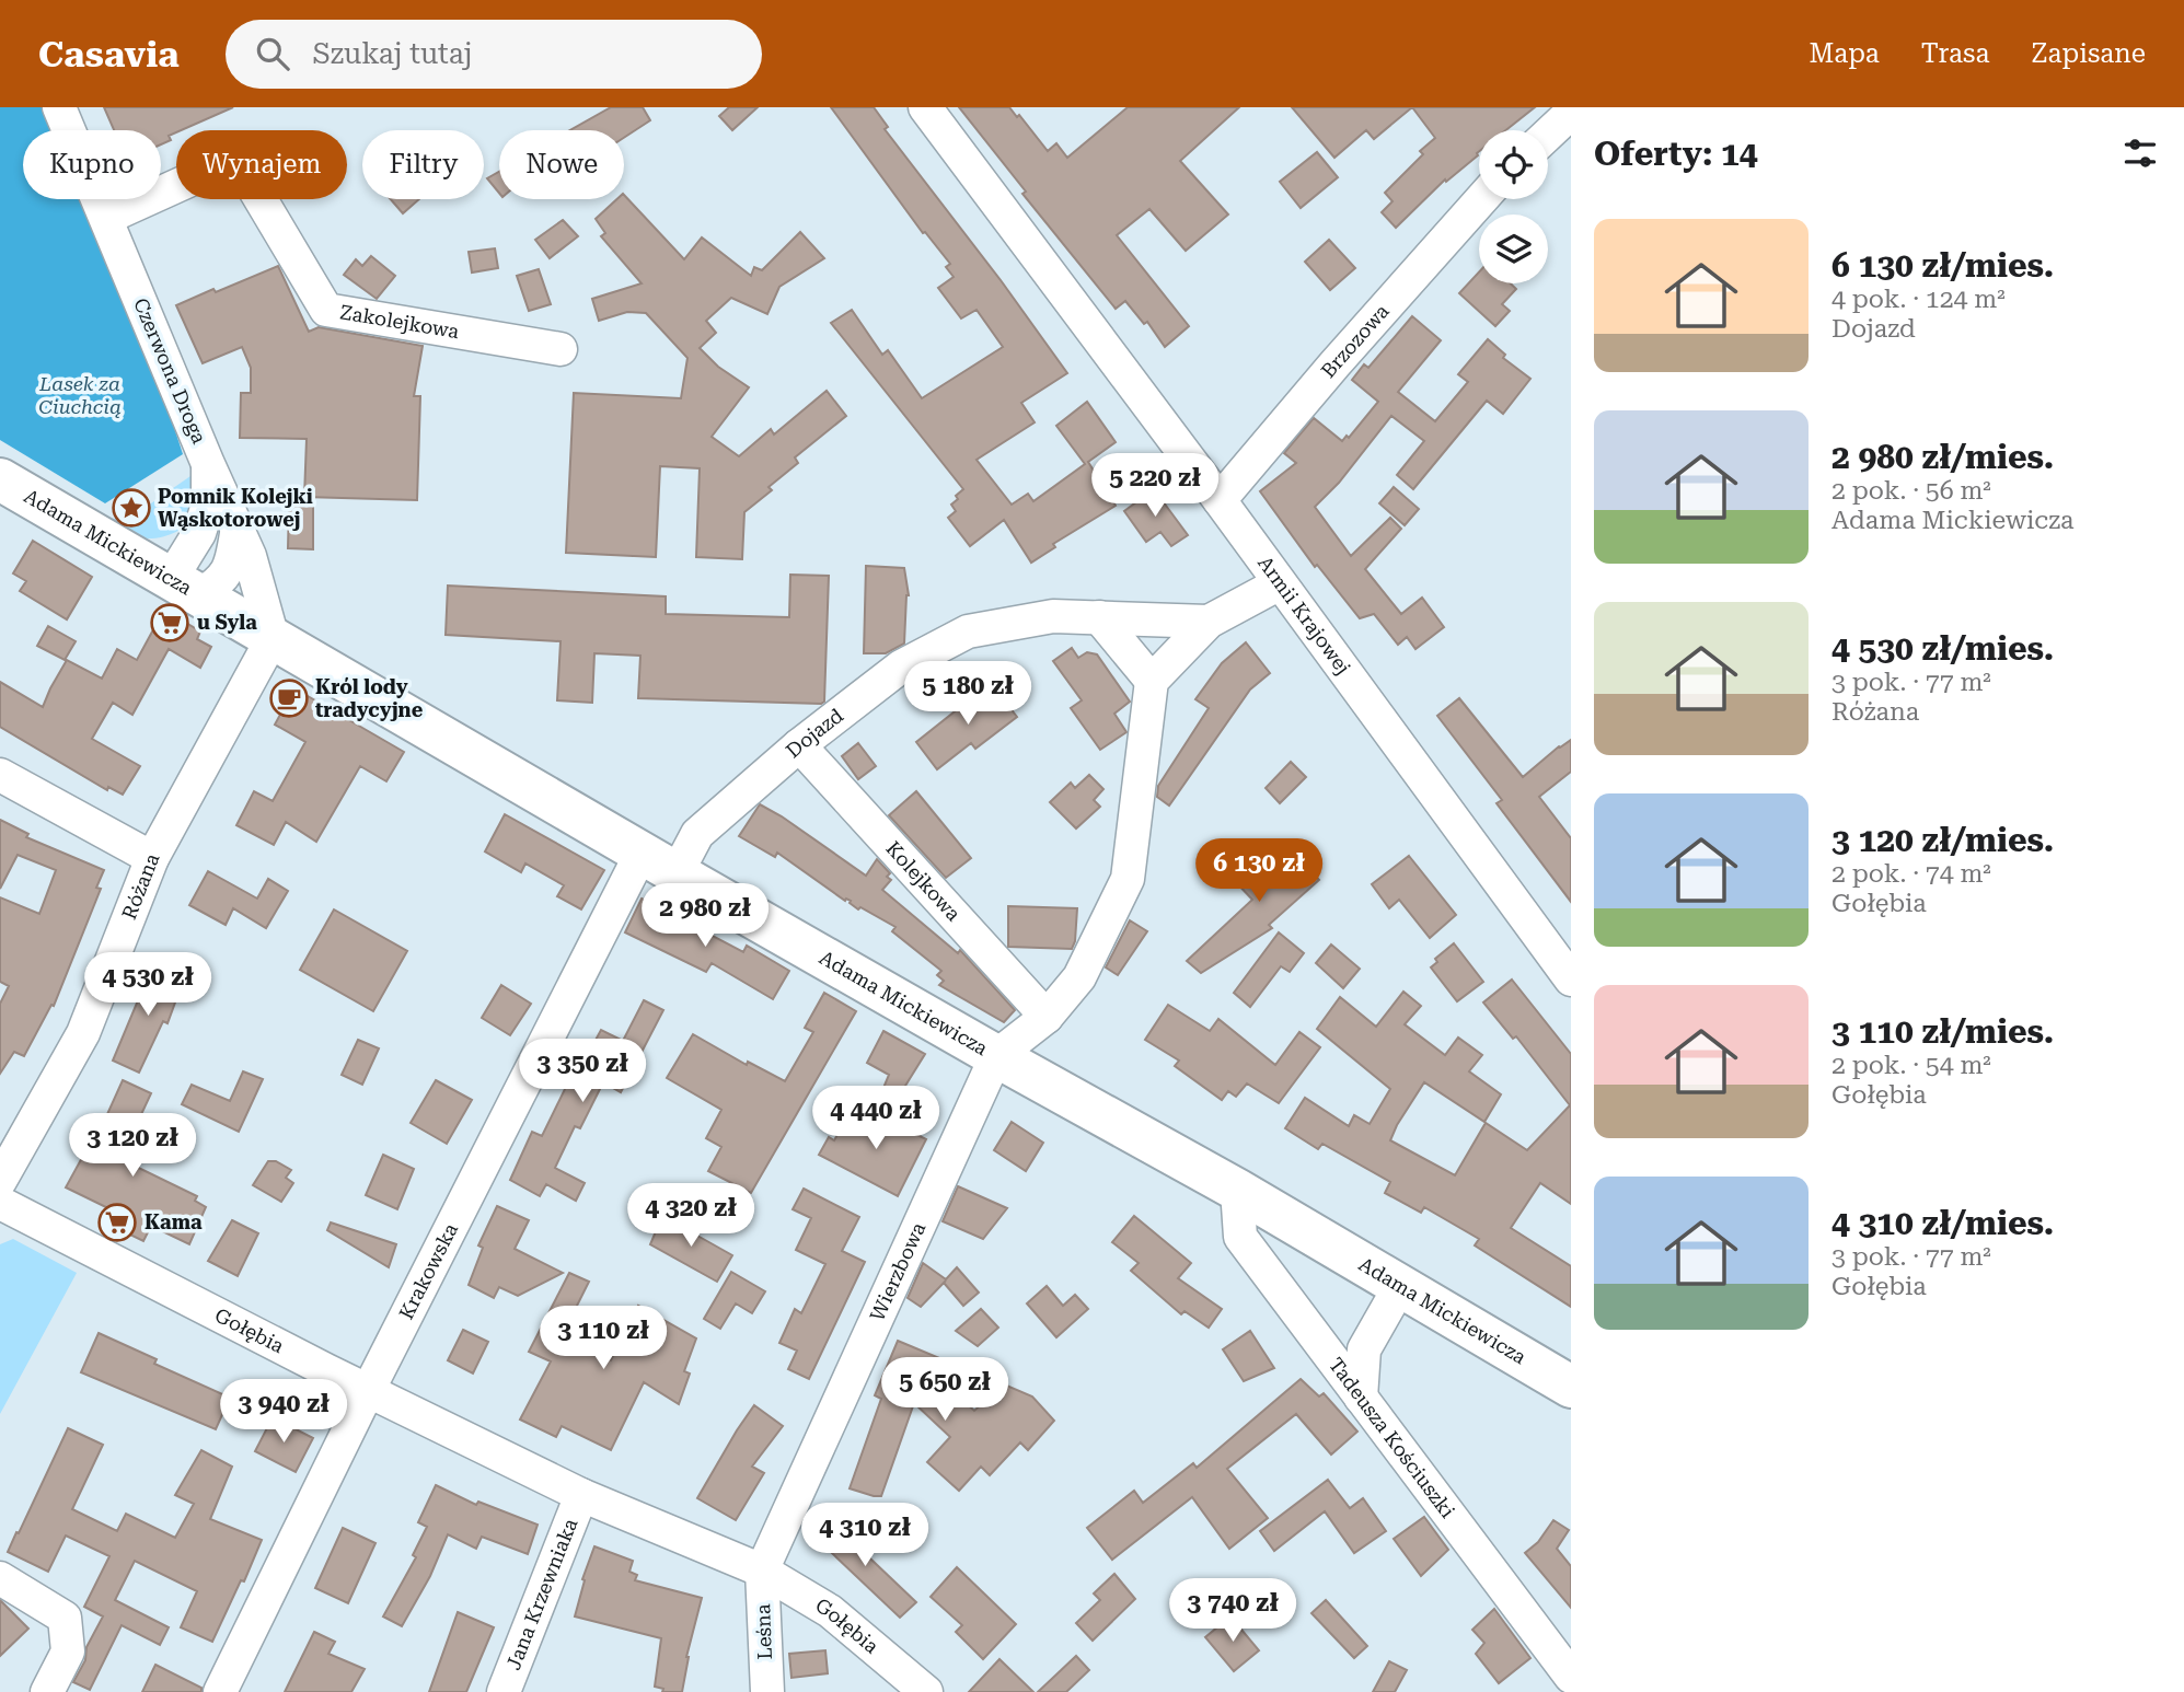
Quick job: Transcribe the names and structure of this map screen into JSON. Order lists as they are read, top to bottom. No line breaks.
{"streets":{"main road":["Adama Mickiewicza"],"street":["Zakolejkowa","Brzozowa","Czerwona Droga","Armii Krajowej","Dojazd","Kolejkowa","Różana","Krakowska","Wierzbowa","Gołębia","Tadeusza Kościuszki","Jana Krzewniaka","Leśna"]},"crossings":[["Zakolejkowa","Czerwona Droga"],["Brzozowa","Armii Krajowej"],["Czerwona Droga","Adama Mickiewicza"],["Czerwona Droga","Różana"],["Adama Mickiewicza","Dojazd"],["Adama Mickiewicza","Różana"],["Adama Mickiewicza","Krakowska"],["Adama Mickiewicza","Wierzbowa"],["Adama Mickiewicza","Tadeusza Kościuszki"],["Dojazd","Kolejkowa"],["Dojazd","Krakowska"],["Krakowska","Gołębia"],["Wierzbowa","Gołębia"],["Wierzbowa","Leśna"],["Gołębia","Jana Krzewniaka"],["Gołębia","Leśna"]],"parks":["Lasek za Ciuchcią"],"places":{"place":["Pomnik Kolejki Wąskotorowej"],"supermarket":["u Syla","Kama"],"cafe":["Król lody tradycyjne"]},"page":{"header":"Casavia","search":"Szukaj tutaj","nav":["Mapa","Trasa","Zapisane"],"heading":"Oferty: 14","chip":["Kupno","Wynajem","Filtry","Nowe"],"list":[{"name":"6 130 zł/mies.","note":"4 pok. · 124 m² · Dojazd"},{"name":"2 980 zł/mies.","note":"2 pok. · 56 m² · Adama Mickiewicza"},{"name":"4 530 zł/mies.","note":"3 pok. · 77 m² · Różana"},{"name":"3 120 zł/mies.","note":"2 pok. · 74 m² · Gołębia"},{"name":"3 110 zł/mies.","note":"2 pok. · 54 m² · Gołębia"},{"name":"4 310 zł/mies.","note":"3 pok. · 77 m² · Gołębia"}],"price":["5 220 zł","5 180 zł","6 130 zł","2 980 zł","4 530 zł","3 350 zł","4 440 zł","3 120 zł","4 320 zł","3 110 zł","5 650 zł","3 940 zł","4 310 zł","3 740 zł"]}}
